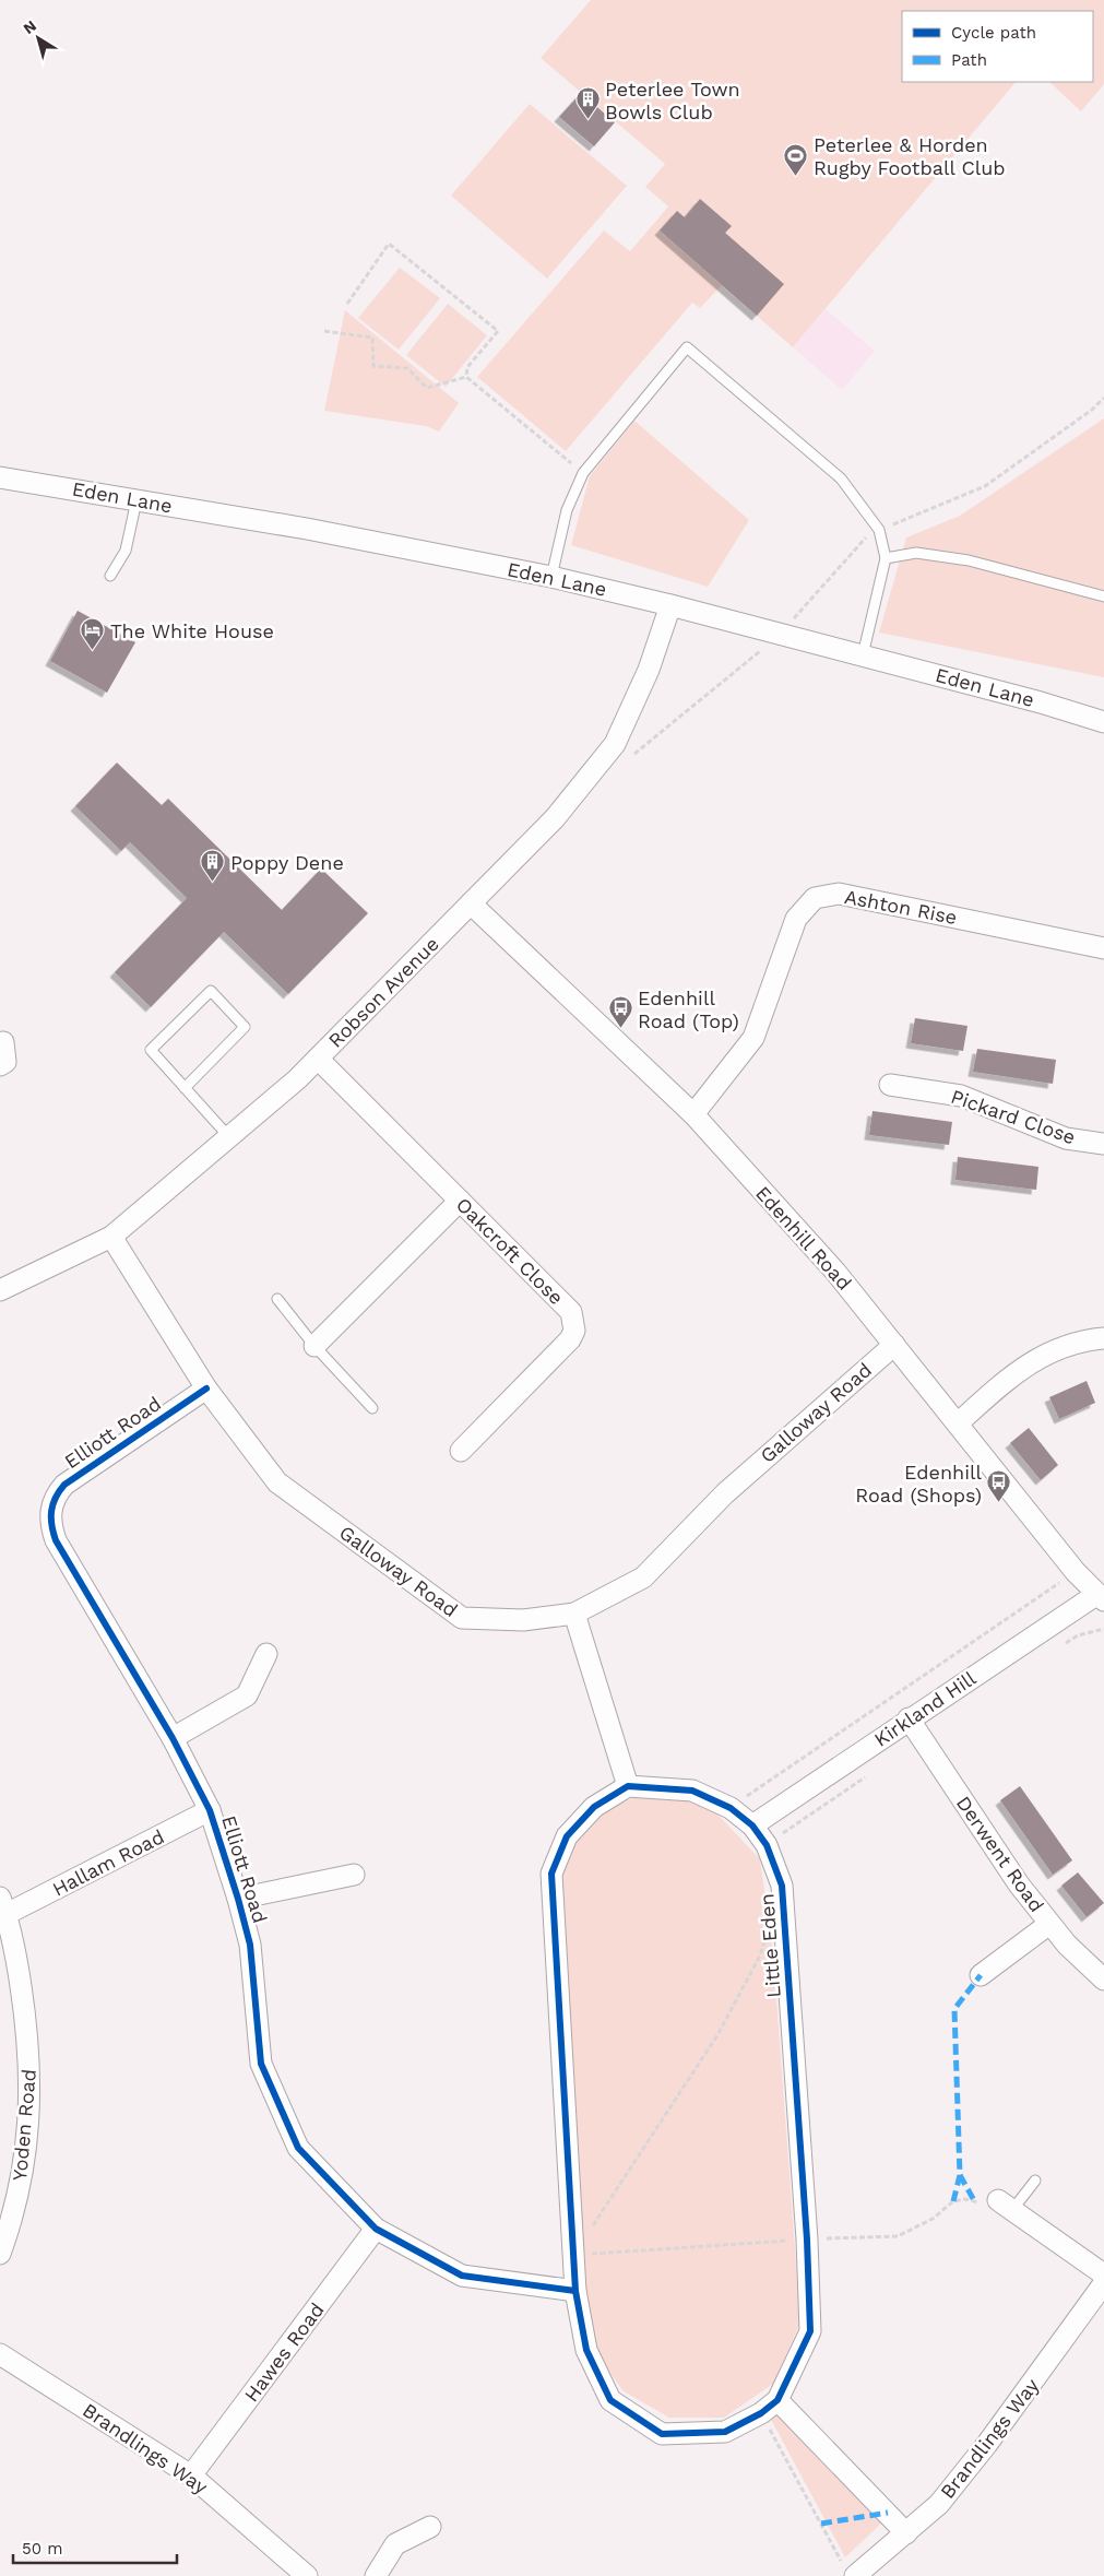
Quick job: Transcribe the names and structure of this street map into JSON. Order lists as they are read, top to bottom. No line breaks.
{"streets":{"street":["Eden Lane","Ashton Rise","Robson Avenue","Pickard Close","Edenhill Road","Oakcroft Close","Galloway Road","Elliott Road","Kirkland Hill","Derwent Road","Hallam Road","Little Eden","Yoden Road","Hawes Road","Brandlings Way"]},"crossings":[["Eden Lane","Robson Avenue"],["Ashton Rise","Edenhill Road"],["Robson Avenue","Edenhill Road"],["Robson Avenue","Oakcroft Close"],["Robson Avenue","Galloway Road"],["Edenhill Road","Galloway Road"],["Edenhill Road","Kirkland Hill"],["Galloway Road","Elliott Road"],["Elliott Road","Hallam Road"],["Elliott Road","Little Eden"],["Elliott Road","Hawes Road"],["Kirkland Hill","Derwent Road"],["Kirkland Hill","Little Eden"],["Hallam Road","Yoden Road"],["Hawes Road","Brandlings Way"]],"places":{"building":["Peterlee Town Bowls Club","Poppy Dene"],"sports":["Peterlee & Horden Rugby Football Club"],"hotel":["The White House"],"bus stop":["Edenhill Road (Top)","Edenhill Road (Shops)"]},"legend":["Cycle path","Path"],"scale_bar":"50 m","north":"top left"}
